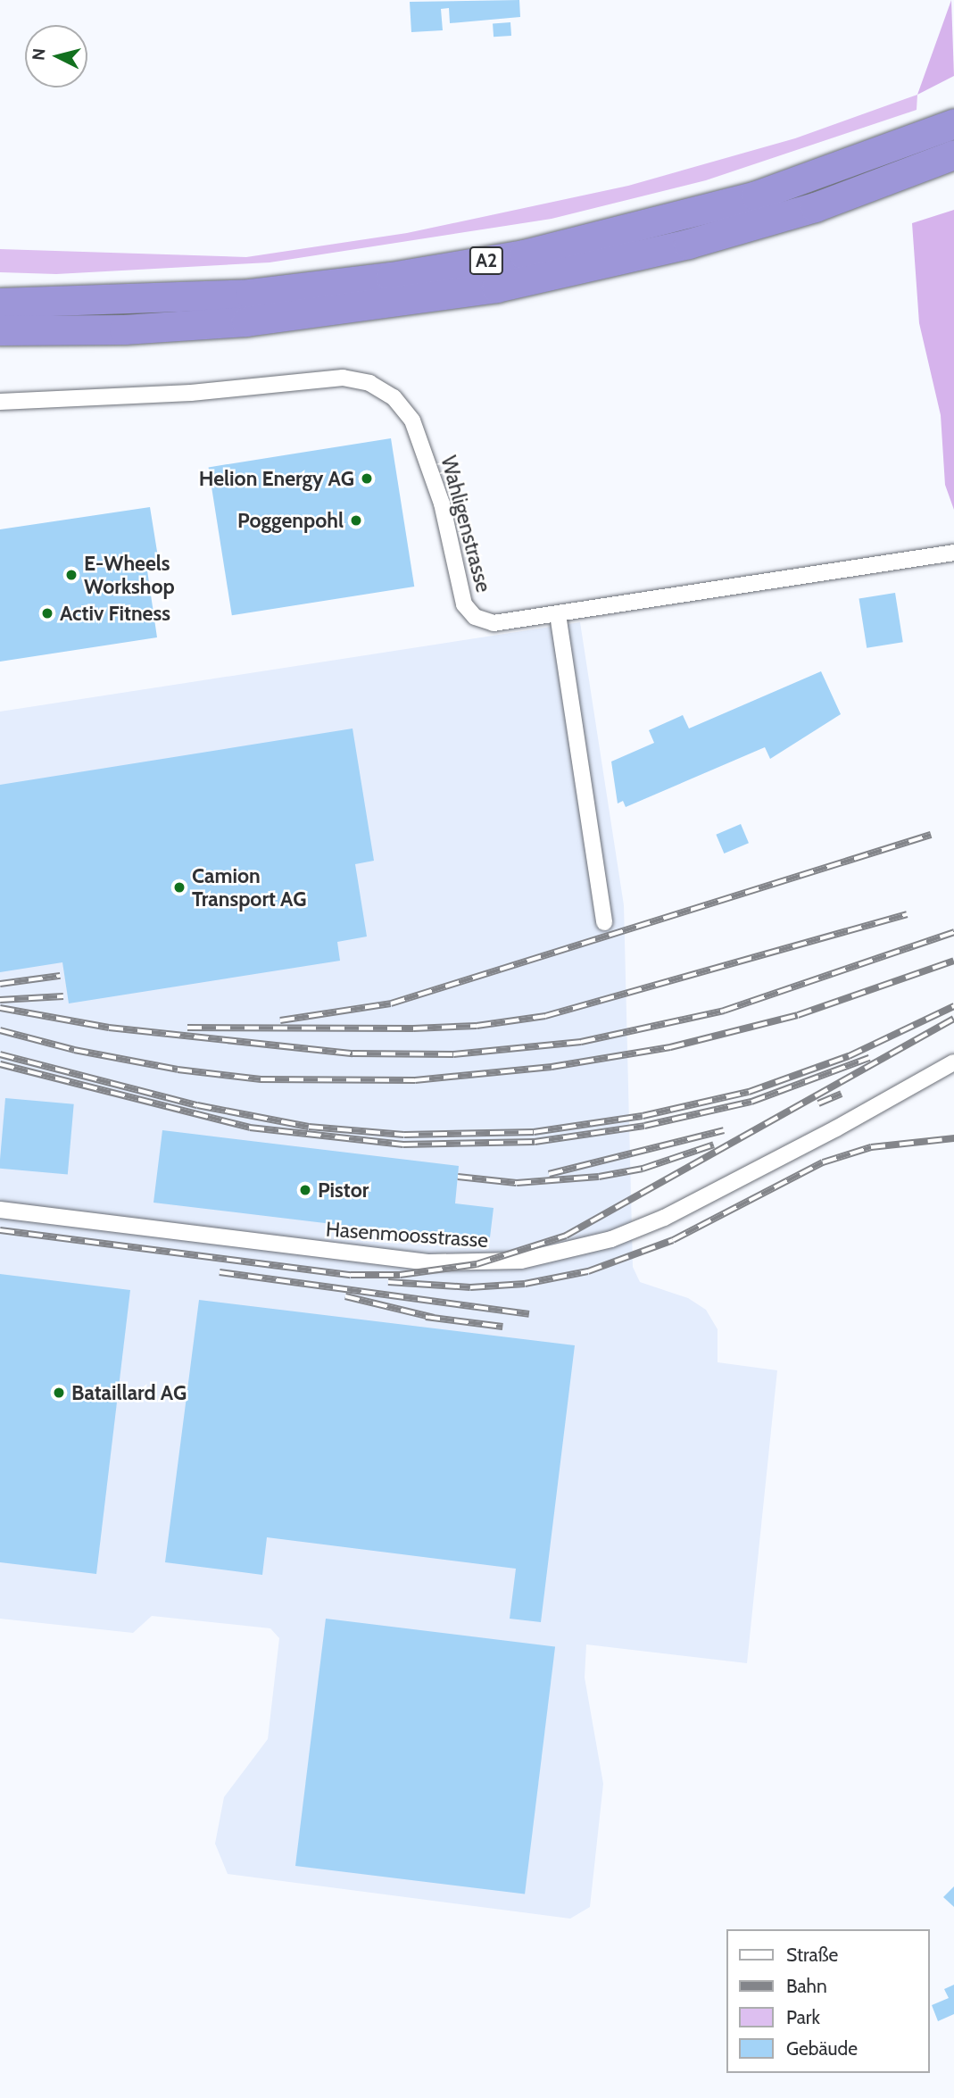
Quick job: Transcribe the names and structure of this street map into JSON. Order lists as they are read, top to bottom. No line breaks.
{"streets":{"highway":["A2"],"street":["Wahligenstrasse","Hasenmoosstrasse"]},"places":["Helion Energy AG","Poggenpohl","E-Wheels Workshop","Activ Fitness","Camion Transport AG","Pistor","Bataillard AG"],"legend":["Straße","Bahn","Park","Gebäude"],"north":"left"}
